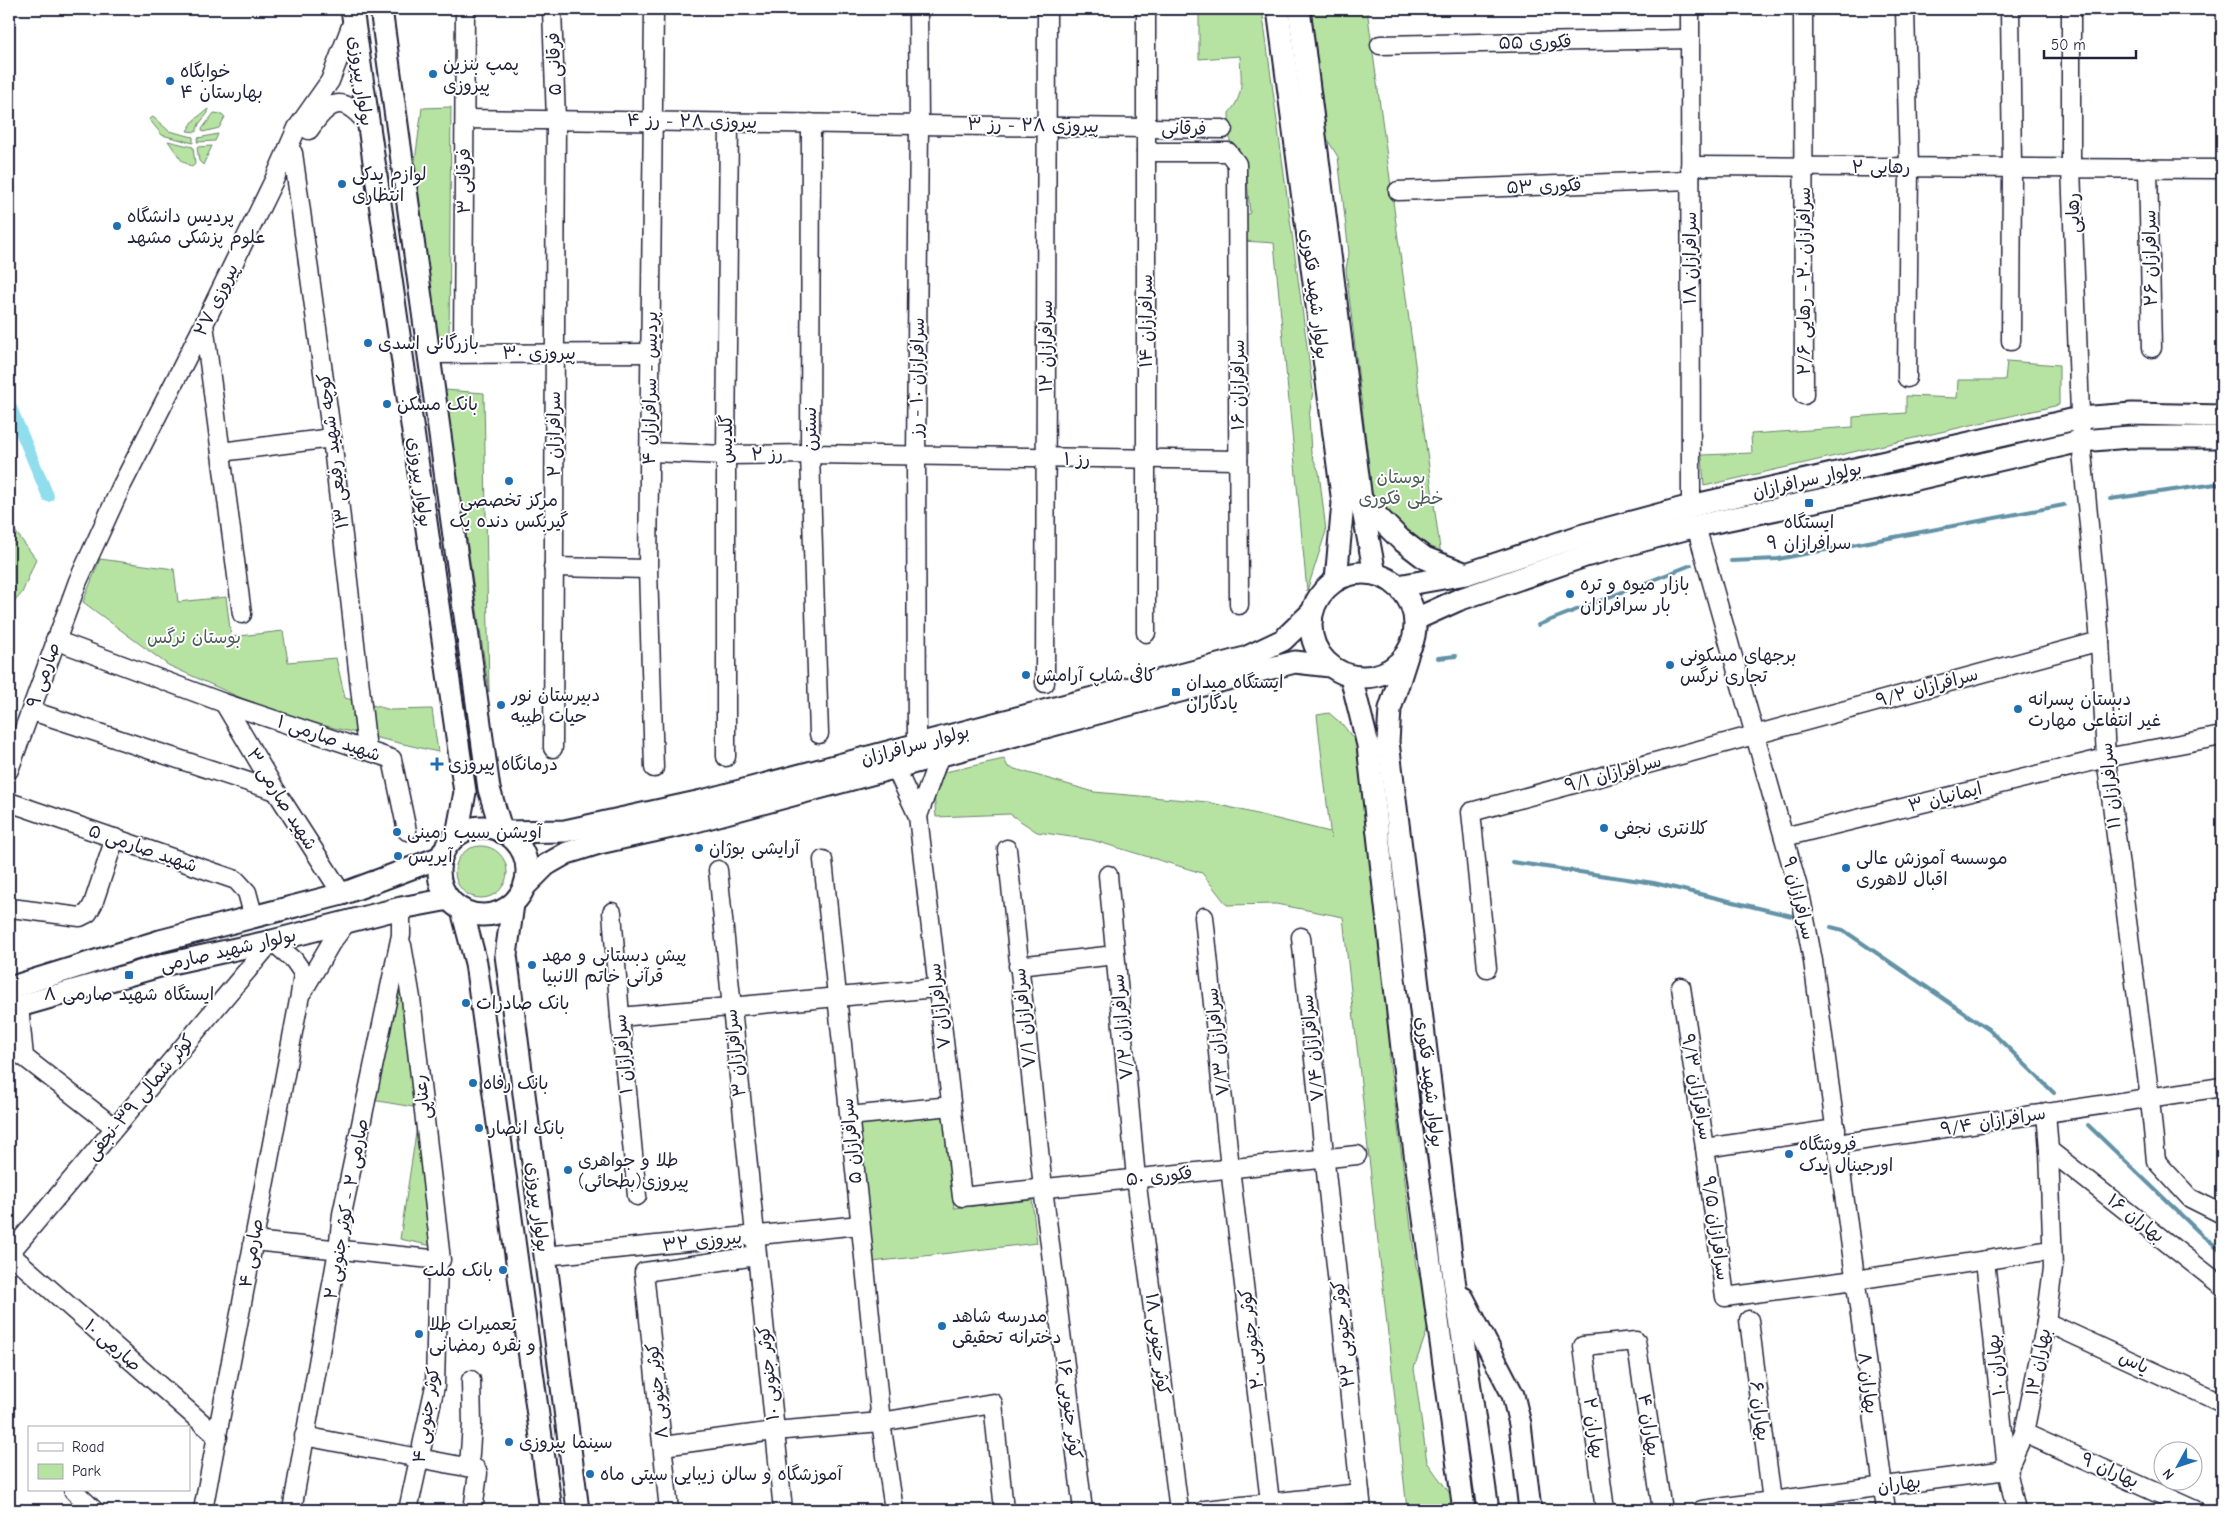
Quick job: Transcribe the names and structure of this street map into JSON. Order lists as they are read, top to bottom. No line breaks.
{"streets":{"main road":["بولوار پیروزی","بولوار شهید فکوری","بولوار سرافرازان","بولوار شهید صارمی"],"street":["فکوری ۵۵","فرقانی ۵","پیروزی ۲۸ - رز ۴","پیروزی ۲۸ - رز ۳","فرقانی","رهایی ۲","فرقانی ۳","فکوری ۵۳","رهایی","سرافرازان ۱۸","سرافرازان ۲۶","سرافرازان ۲۰ - رهایی ۲/۶","پیروزی ۲۷","سرافرازان ۱۴","سرافرازان ۱۲","پیروزی ۳۰","سرافرازان ۱۰ - رز","سرافرازان ۱۶","پردیس - سرافرازان ۴","نسترن","سرافرازان ۲","گلدیس","کوچه شهید رفیعی ۱۳","رز ۲","رز ۱","صارمی ۹","سرافرازان ۹/۲","شهید صارمی ۱","سرافرازان ۹/۱","سرافرازان ۱۱","ایمانیان ۳","شهید صارمی ۳","شهید صارمی ۵","سرافرازان ۹","سرافرازان ۷","سرافرازان ۷/۱","سرافرازان ۷/۲","سرافرازان ۷/۳","سرافرازان ۷/۴","سرافرازان ۳","سرافرازان ۱","سرافرازان ۹/۳","کوثر شمالی ۳۹-نجفی","رعناپی","سرافرازان ۹/۴","سرافرازان ۵","فکوری ۵۰","صارمی ۲ - کوثر جنوبی ۲","بهاران ۱۶","سرافرازان ۹/۵","پیروزی ۳۲","صارمی ۴","کوثر جنوبی ۲۲","کوثر جنوبی ۲۰","کوثر جنوبی ۱۸","صارمی ۱۰","بهاران ۱۲","یاس","بهاران ۱۰","کوثر جنوبی ۱۰","بهاران ۸","کوثر جنوبی ۸","کوثر جنوبی ۱۶","بهاران ۶","کوثر جنوبی ۴","بهاران ۴","بهاران ۲","بهاران ۹","بهاران"]},"crossings":[["فکوری ۵۵","سرافرازان ۱۸"],["فرقانی ۵","پیروزی ۲۸ - رز ۴"],["فرقانی ۵","سرافرازان ۲"],["بولوار پیروزی","پیروزی ۲۷"],["بولوار پیروزی","پیروزی ۳۰"],["بولوار پیروزی","بولوار سرافرازان"],["بولوار پیروزی","بولوار شهید صارمی"],["بولوار پیروزی","پیروزی ۳۲"],["پیروزی ۲۸ - رز ۴","پیروزی ۲۸ - رز ۳"],["پیروزی ۲۸ - رز ۴","فرقانی ۳"],["پیروزی ۲۸ - رز ۴","سرافرازان ۱۰ - رز"],["پیروزی ۲۸ - رز ۴","پردیس - سرافرازان ۴"],["پیروزی ۲۸ - رز ۴","نسترن"],["پیروزی ۲۸ - رز ۴","سرافرازان ۲"],["پیروزی ۲۸ - رز ۴","گلدیس"],["پیروزی ۲۸ - رز ۳","فرقانی"],["پیروزی ۲۸ - رز ۳","سرافرازان ۱۴"],["پیروزی ۲۸ - رز ۳","سرافرازان ۱۲"],["پیروزی ۲۸ - رز ۳","سرافرازان ۱۰ - رز"],["فرقانی","سرافرازان ۱۴"],["رهایی ۲","فکوری ۵۳"],["رهایی ۲","رهایی"],["رهایی ۲","سرافرازان ۱۸"],["رهایی ۲","سرافرازان ۲۶"],["رهایی ۲","سرافرازان ۲۰ - رهایی ۲/۶"],["فرقانی ۳","پیروزی ۳۰"],["فکوری ۵۳","سرافرازان ۱۸"],["رهایی","بولوار سرافرازان"],["رهایی","سرافرازان ۱۱"],["سرافرازان ۱۸","بولوار سرافرازان"],["سرافرازان ۱۸","سرافرازان ۹"],["بولوار شهید فکوری","بولوار سرافرازان"],["پیروزی ۲۷","صارمی ۹"],["سرافرازان ۱۴","سرافرازان ۱۶"],["سرافرازان ۱۴","رز ۱"],["سرافرازان ۱۲","رز ۱"],["پیروزی ۳۰","پردیس - سرافرازان ۴"],["پیروزی ۳۰","سرافرازان ۲"],["سرافرازان ۱۰ - رز","رز ۲"],["سرافرازان ۱۰ - رز","رز ۱"],["سرافرازان ۱۰ - رز","بولوار سرافرازان"],["سرافرازان ۱۶","رز ۱"],["پردیس - سرافرازان ۴","رز ۲"],["نسترن","رز ۲"],["گلدیس","رز ۲"],["کوچه شهید رفیعی ۱۳","شهید صارمی ۱"],["رز ۲","رز ۱"],["بولوار سرافرازان","سرافرازان ۱۱"],["بولوار سرافرازان","سرافرازان ۹"],["بولوار سرافرازان","بولوار شهید صارمی"],["صارمی ۹","شهید صارمی ۱"],["سرافرازان ۹/۲","سرافرازان ۹/۱"],["سرافرازان ۹/۲","سرافرازان ۱۱"],["سرافرازان ۹/۲","سرافرازان ۹"],["شهید صارمی ۱","شهید صارمی ۳"],["سرافرازان ۹/۱","سرافرازان ۹"],["سرافرازان ۱۱","ایمانیان ۳"],["سرافرازان ۱۱","سرافرازان ۹/۴"],["ایمانیان ۳","سرافرازان ۹"],["شهید صارمی ۳","بولوار شهید صارمی"],["شهید صارمی ۵","بولوار شهید صارمی"],["سرافرازان ۹","سرافرازان ۹/۳"],["سرافرازان ۹","سرافرازان ۹/۴"],["سرافرازان ۹","سرافرازان ۹/۵"],["سرافرازان ۹","بهاران ۸"],["بولوار شهید صارمی","کوثر شمالی ۳۹-نجفی"],["بولوار شهید صارمی","صارمی ۲ - کوثر جنوبی ۲"],["سرافرازان ۷","فکوری ۵۰"],["سرافرازان ۷/۱","فکوری ۵۰"],["سرافرازان ۷/۱","کوثر جنوبی ۱۶"],["سرافرازان ۷/۲","فکوری ۵۰"],["سرافرازان ۷/۲","کوثر جنوبی ۱۸"],["سرافرازان ۷/۳","فکوری ۵۰"],["سرافرازان ۷/۳","کوثر جنوبی ۲۰"],["سرافرازان ۷/۴","فکوری ۵۰"],["سرافرازان ۷/۴","کوثر جنوبی ۲۲"],["سرافرازان ۳","پیروزی ۳۲"],["سرافرازان ۳","کوثر جنوبی ۱۰"],["سرافرازان ۹/۳","سرافرازان ۹/۴"],["سرافرازان ۹/۳","سرافرازان ۹/۵"],["کوثر شمالی ۳۹-نجفی","صارمی ۱۰"],["رعناپی","صارمی ۲ - کوثر جنوبی ۲"],["رعناپی","کوثر جنوبی ۴"],["سرافرازان ۹/۴","بهاران ۱۲"],["سرافرازان ۵","پیروزی ۳۲"],["فکوری ۵۰","کوثر جنوبی ۲۲"],["فکوری ۵۰","کوثر جنوبی ۲۰"],["فکوری ۵۰","کوثر جنوبی ۱۸"],["فکوری ۵۰","کوثر جنوبی ۱۶"],["بهاران ۱۶","بهاران ۱۲"],["سرافرازان ۹/۵","بهاران ۸"],["پیروزی ۳۲","کوثر جنوبی ۱۰"],["صارمی ۴","صارمی ۱۰"],["بهاران ۱۲","یاس"],["بهاران ۱۲","بهاران ۱۰"],["بهاران ۱۲","بهاران ۹"],["بهاران ۱۲","بهاران"],["بهاران ۱۰","بهاران"],["کوثر جنوبی ۱۰","کوثر جنوبی ۸"],["بهاران ۸","بهاران"],["بهاران ۶","بهاران"],["بهاران ۴","بهاران ۲"]],"parks":["بوستان خطی فکوری","بوستان نرگس"],"places":{"other":["پمپ بنزین پیروزی","خوابگاه بهارستان ۴","لوازم یدکی انتظاری","پردیس دانشگاه علوم پزشکی مشهد","بازرگانی اسدی","بانک مسکن","مرکز تخصصی گیربکس دنده یک","بازار میوه و تره بار سرافرازان","برجهای مسکونی تجاری نرگس","کافی شاپ آرامش","دبیرستان نور حیات طیبه","دبستان پسرانه غیر انتفاعی مهارت","کلانتری نجفی","آویشن سیب زمینی","آرایشی بوژان","آیریس","موسسه آموزش عالی اقبال لاهوری","پیش دبستانی و مهد قرآنی خاتم الانبیا","بانک صادرات","بانک رفاه","بانک انصار","فروشگاه اورجینال یدک","طلا و جواهری پیروزی(بطحائی)","بانک ملت","مدرسه شاهد دخترانه تحقیقی","تعمیرات طلا و نقره رمضانی","سینما پیروزی","آموزشگاه و سالن زیبایی سیتی ماه"],"transit":["ایستگاه سرافرازان ۹","ایستگاه میدان یادگاران","ایستگاه شهید صارمی ۸"],"health":["درمانگاه پیروزی"]},"legend":["Road","Park"],"scale_bar":"50 m","north":"bottom left"}
